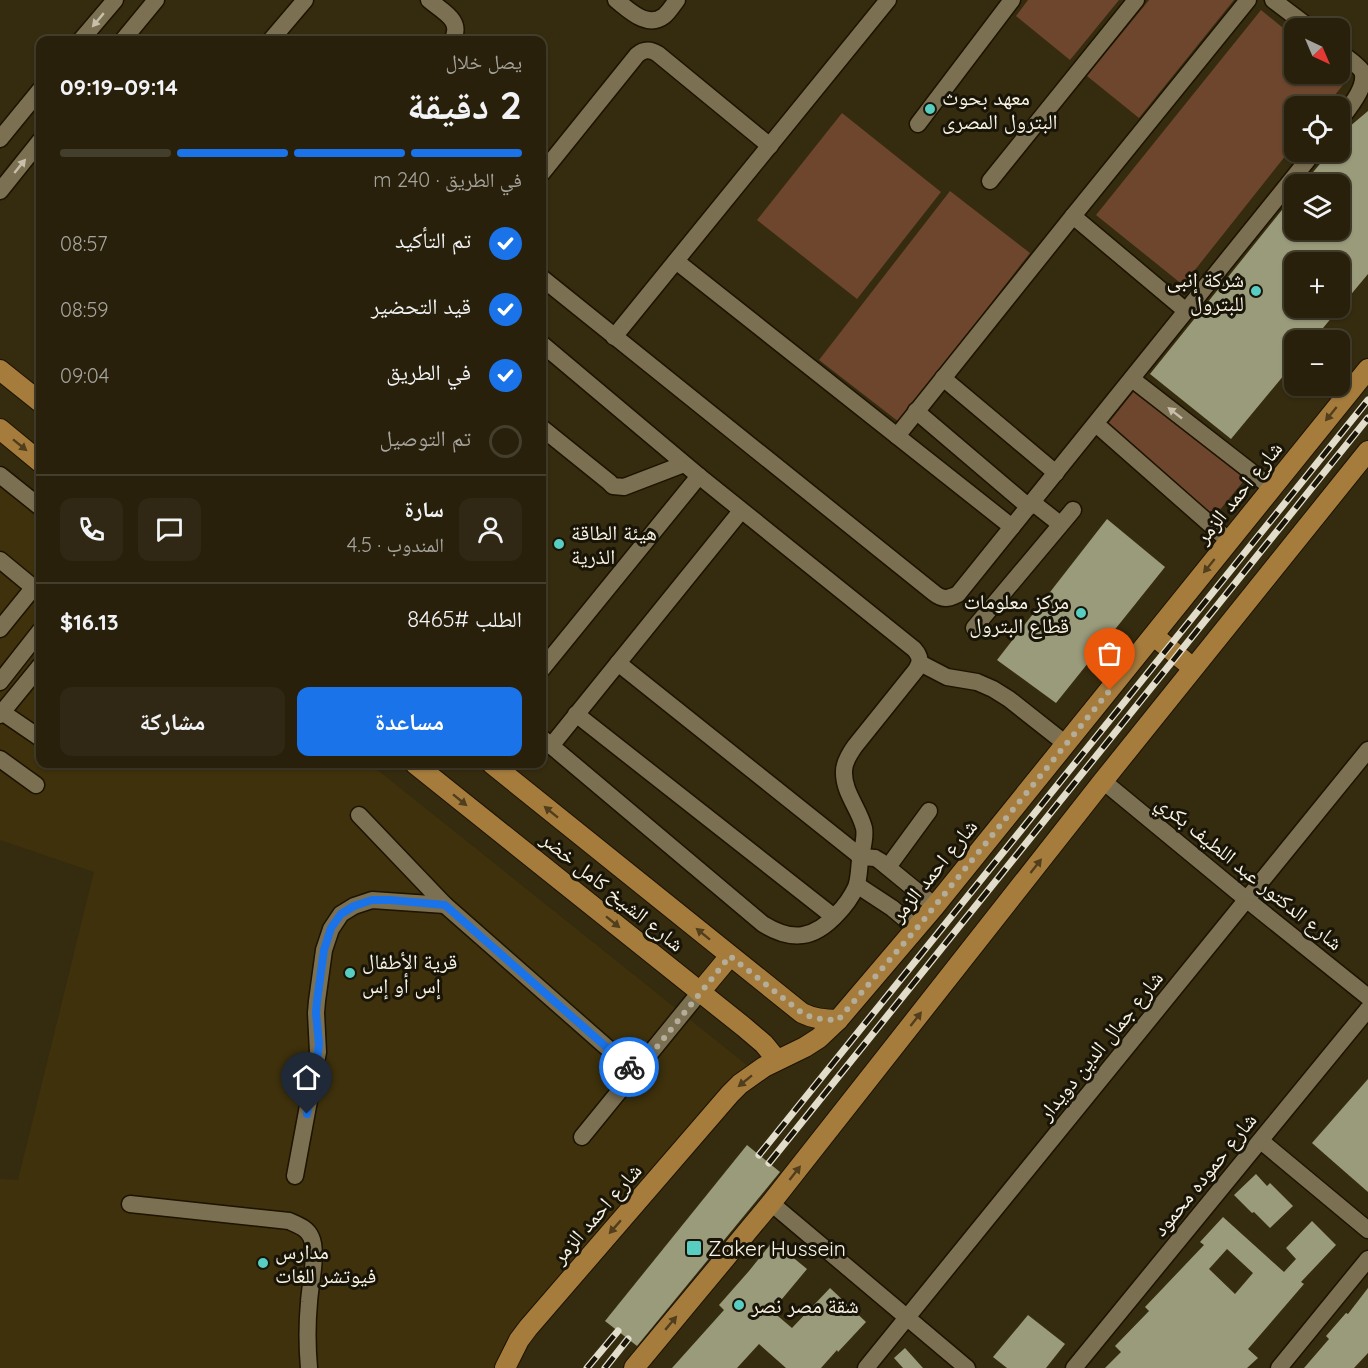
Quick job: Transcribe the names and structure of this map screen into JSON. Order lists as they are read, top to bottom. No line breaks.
{"streets":{"main road":["شارع احمد الزمر","شارع الشيخ كامل خضر"],"street":["شارع الدكتور عبد اللطيف بكري","شارع جمال الدين دويدار","شارع حموده محمود"]},"crossings":[["شارع احمد الزمر","شارع الشيخ كامل خضر"],["شارع الدكتور عبد اللطيف بكري","شارع جمال الدين دويدار"]],"places":{"other":["معهد بحوث البترول المصرى","شركة إنبى للبترول","هيئة الطاقة الذرية","مركز معلومات قطاع البترول","قرية الأطفال إس أو إس","مدارس فيوتشر للغات","شقة مصر نصر"],"transit":["Zaker Hussein"]},"north":"bottom right","page":{"map_buttons":["+","−"],"heading":["2 دقيقة","يصل خلال","09:14–09:19"],"panel":["سارة","المندوب · 4.5","الطلب #8465","$16.13"],"bar":"في الطريق · 240 m","list":[["تم التأكيد","08:57"],["قيد التحضير","08:59"],["في الطريق","09:04"],"تم التوصيل"],"buttons":["مساعدة","مشاركة"]}}
